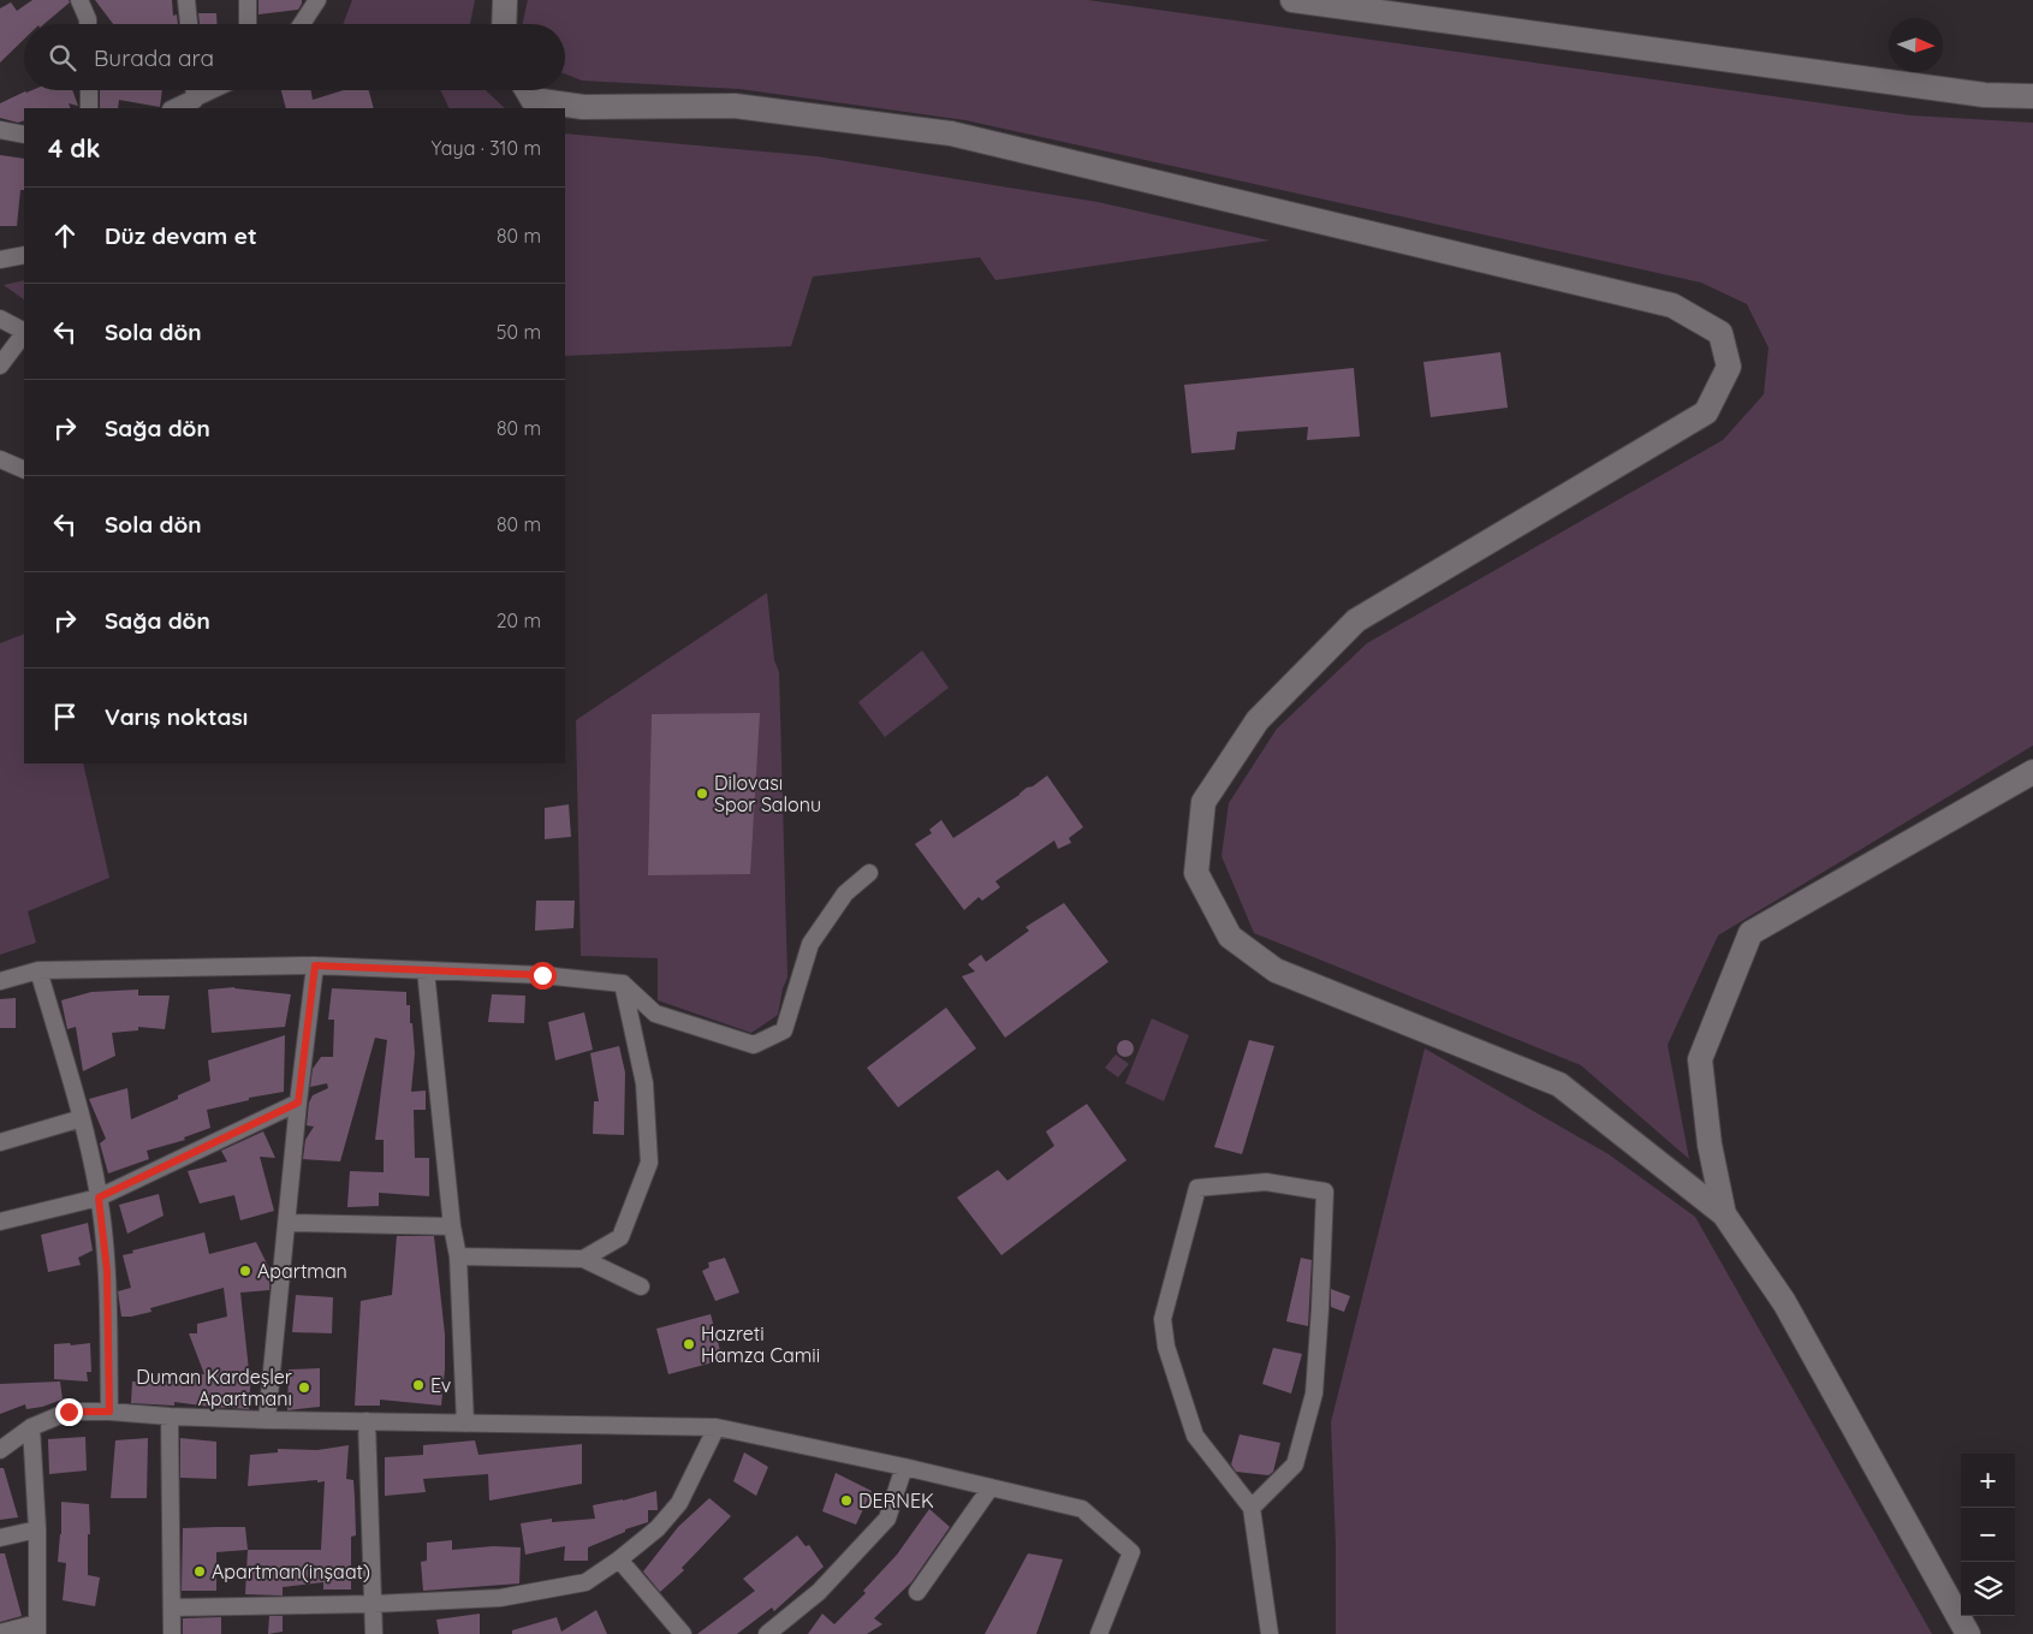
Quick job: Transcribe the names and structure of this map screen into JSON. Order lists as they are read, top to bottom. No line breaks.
{"places":["Dilovası Spor Salonu","Apartman","Hazreti Hamza Camii","Ev","Duman Kardeşler Apartmanı","DERNEK","Apartman(inşaat)"],"north":"right","page":{"search":"Burada ara","heading":["4 dk","Yaya · 310 m"],"list":[["Düz devam et","80 m"],["Sola dön","50 m"],["Sağa dön","80 m"],["Sola dön","80 m"],["Sağa dön","20 m"],"Varış noktası"],"map_buttons":["+","−"]}}
